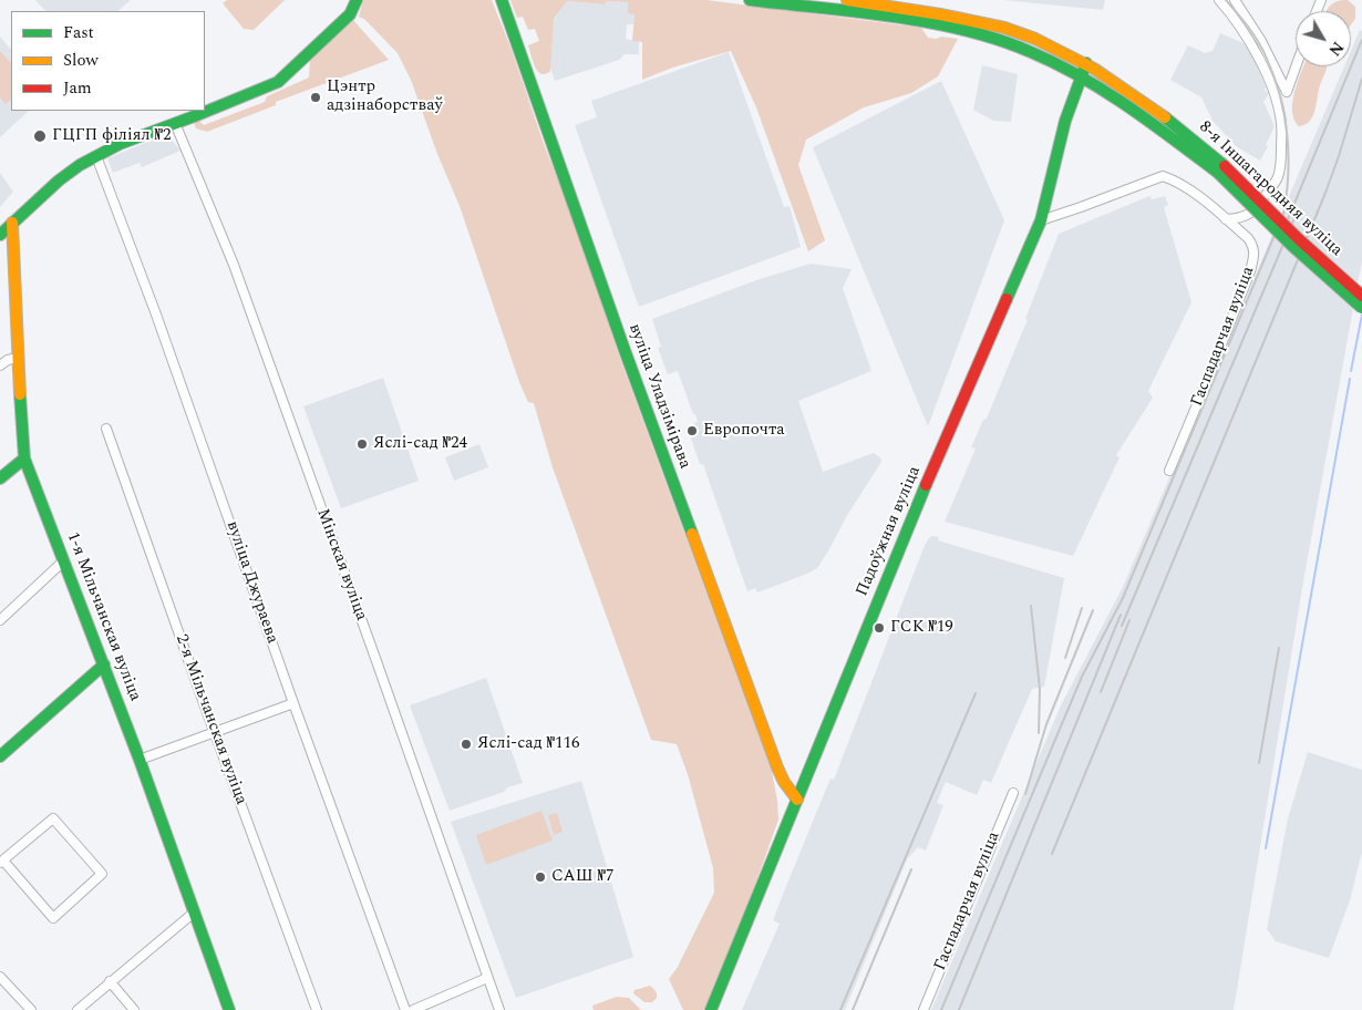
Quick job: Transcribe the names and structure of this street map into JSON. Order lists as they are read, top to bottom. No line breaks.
{"streets":{"main road":["8-я Іншагародняя вуліца","вуліца Уладзімірава","Падоўжная вуліца","1-я Мільчанская вуліца"],"street":["Гаспадарчая вуліца","Мінская вуліца","вуліца Джураева","2-я Мільчанская вуліца"]},"crossings":[["8-я Іншагародняя вуліца","Падоўжная вуліца"],["Гаспадарчая вуліца","Падоўжная вуліца"],["вуліца Уладзімірава","Падоўжная вуліца"]],"places":["Цэнтр адзінаборстваў","ГЦГП філіял №2","Европочта","Яслі-сад №24","ГСК №19","Яслі-сад №116","САШ №7"],"legend":["Fast","Slow","Jam"],"north":"bottom right"}
